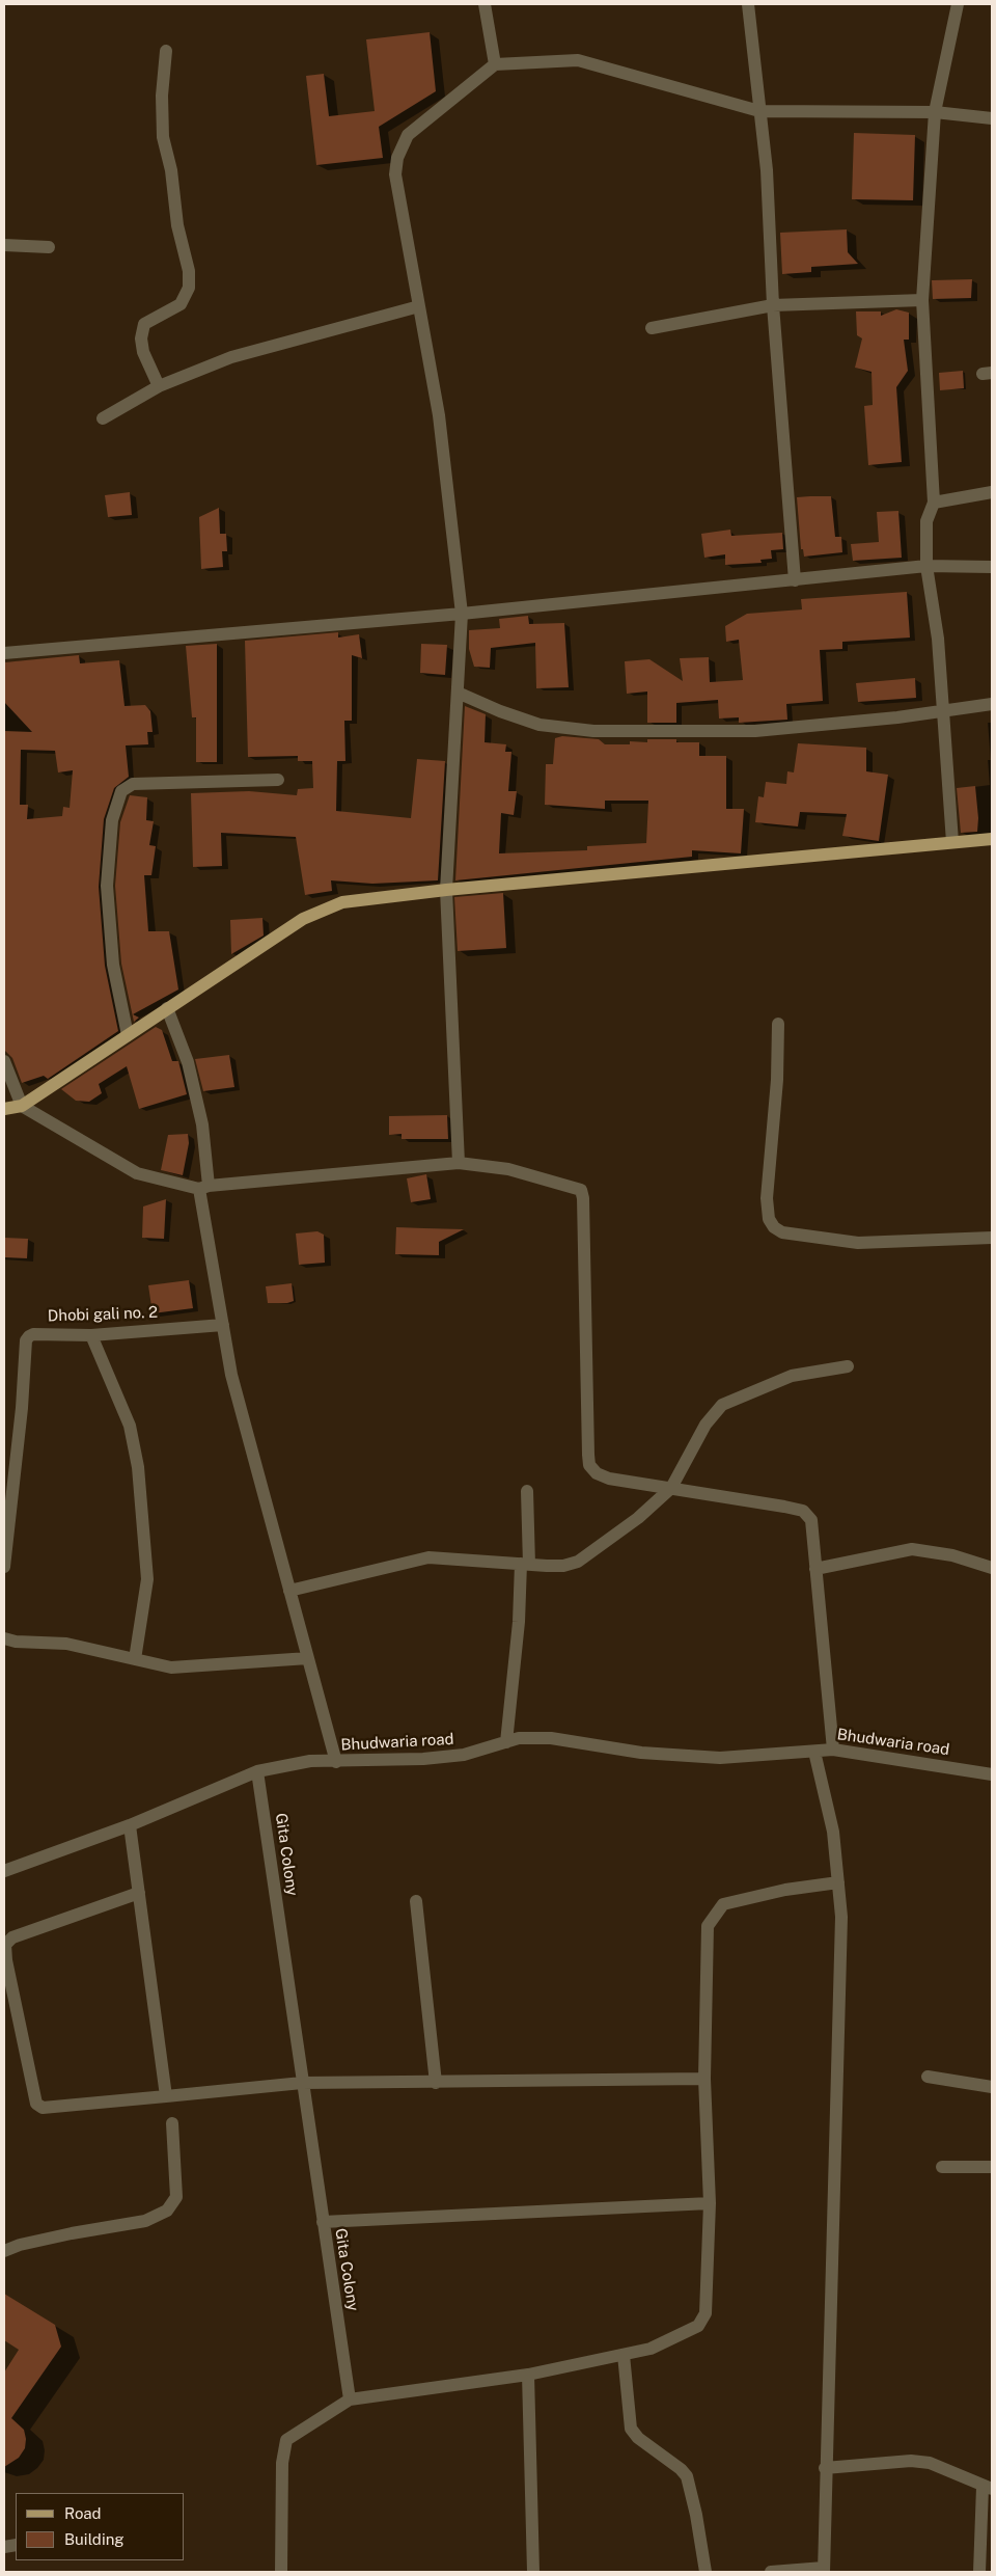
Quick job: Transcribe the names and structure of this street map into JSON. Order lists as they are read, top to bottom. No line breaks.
{"streets":{"street":["Dhobi gali no. 2","Bhudwaria road","Gita Colony"]},"crossings":[["Bhudwaria road","Gita Colony"]],"legend":["Road","Building"]}
